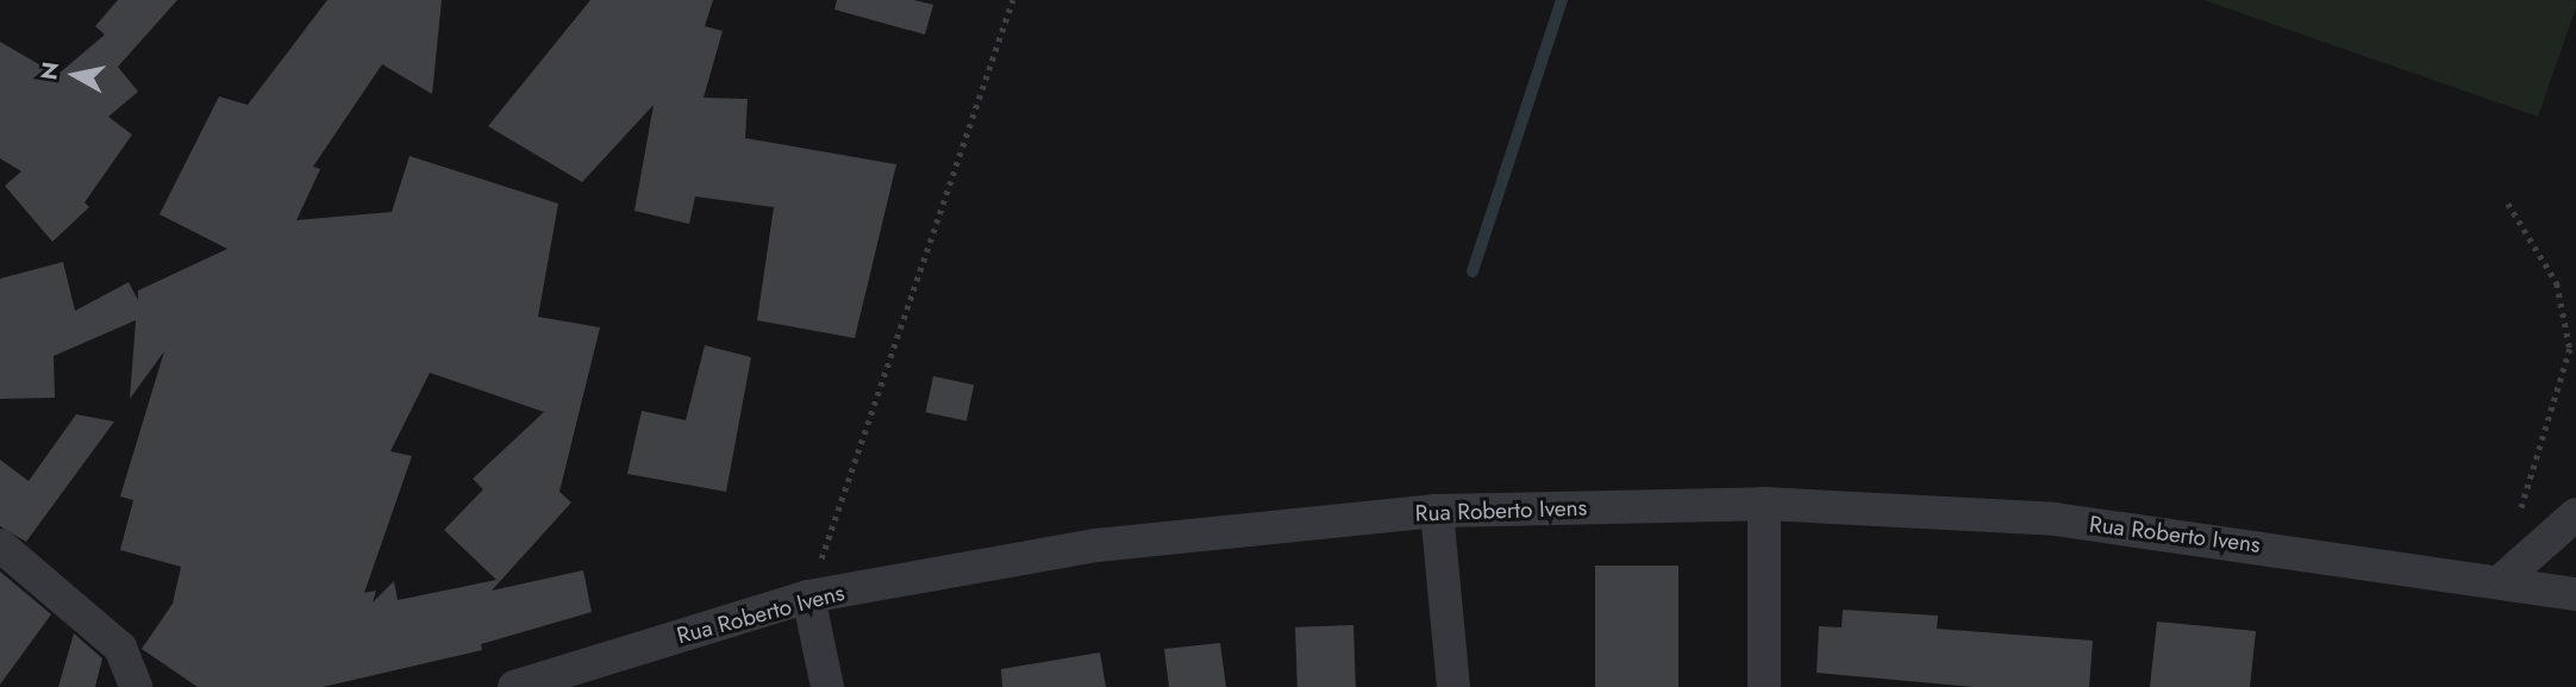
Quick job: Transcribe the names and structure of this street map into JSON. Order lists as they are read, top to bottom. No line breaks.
{"streets":{"street":["Rua Roberto Ivens"]},"north":"left"}
